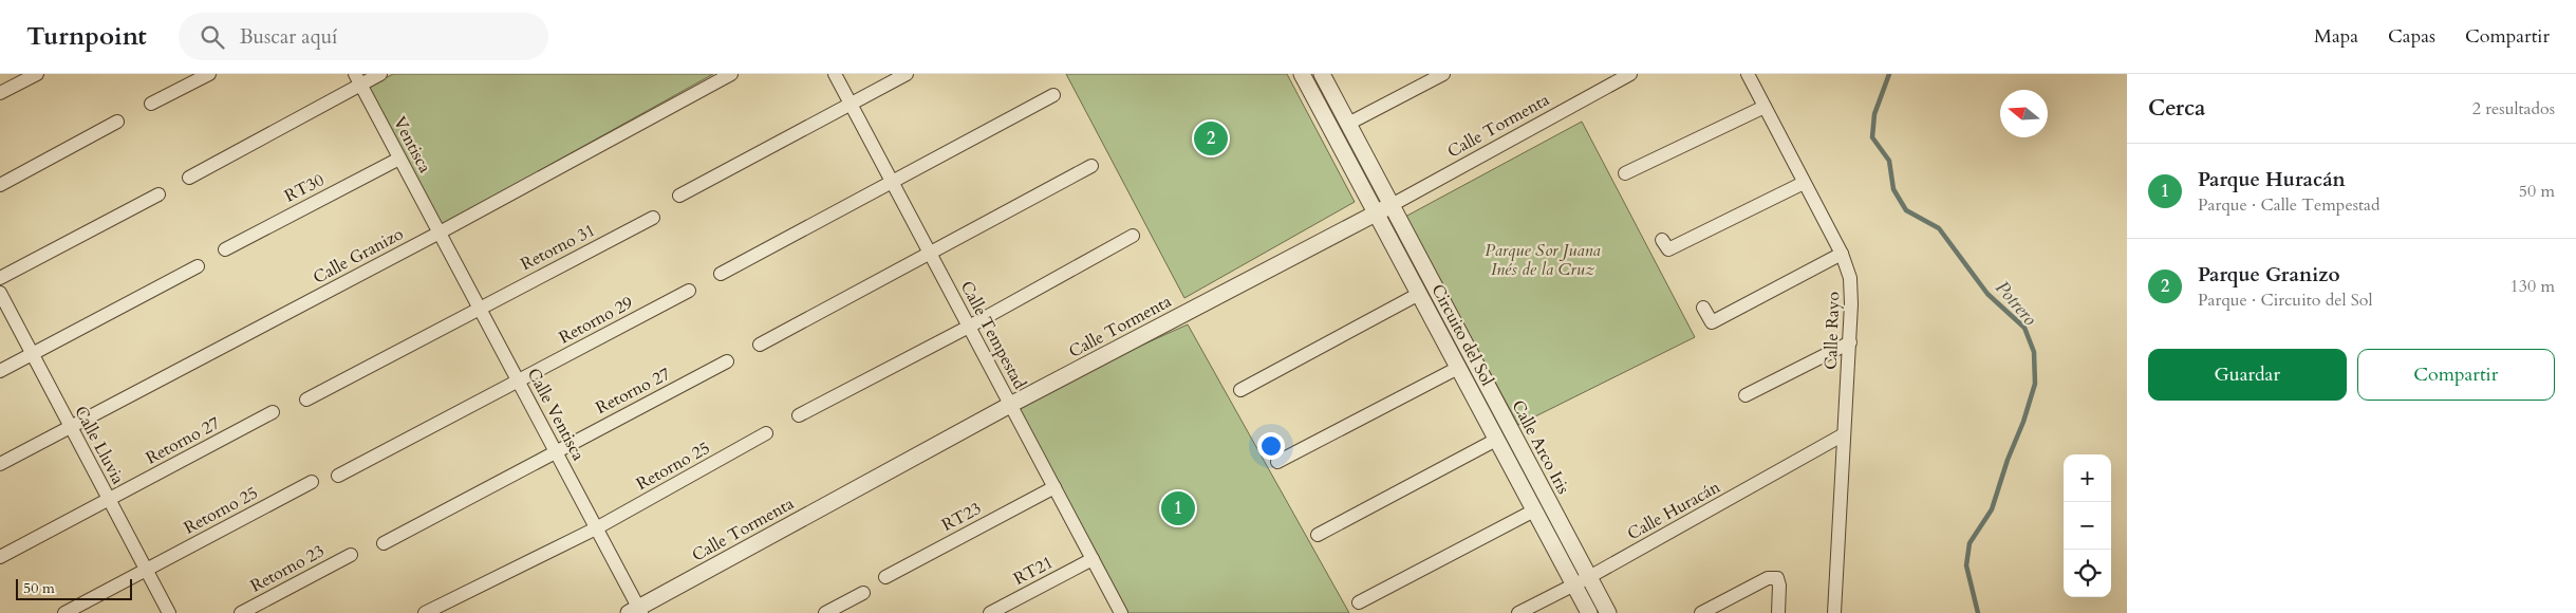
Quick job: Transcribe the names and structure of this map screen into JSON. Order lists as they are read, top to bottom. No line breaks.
{"streets":{"street":["Calle Tormenta","Ventisca","RT30","Retorno 31","Calle Granizo","Retorno 29","Calle Rayo","Calle Tempestad","Circuito del Sol","Retorno 27","Calle Ventisca","Calle Lluvia","Calle Arco Iris","Retorno 25","Calle Huracán","RT23","Retorno 23","RT21"]},"crossings":[["Calle Tormenta","Calle Tempestad"],["Calle Tormenta","Circuito del Sol"],["Calle Tormenta","Calle Ventisca"],["Calle Tormenta","Calle Arco Iris"],["Ventisca","RT30"],["Ventisca","Calle Granizo"],["Ventisca","Calle Ventisca"],["Retorno 31","Calle Ventisca"],["Calle Granizo","Calle Ventisca"],["Calle Granizo","Calle Lluvia"],["Retorno 29","Calle Ventisca"],["Calle Rayo","Calle Huracán"],["Calle Tempestad","RT23"],["Calle Tempestad","RT21"],["Circuito del Sol","Calle Huracán"],["Retorno 27","Calle Ventisca"],["Retorno 27","Calle Lluvia"],["Calle Ventisca","Retorno 25"],["Calle Lluvia","Retorno 25"],["Calle Arco Iris","Calle Huracán"]],"water":["Potrero"],"parks":["Parque Sor Juana Inés de la Cruz"],"scale_bar":"50 m","north":"left","page":{"header":"Turnpoint","search":"Buscar aquí","nav":["Mapa","Capas","Compartir"],"heading":["Cerca","2 resultados"],"pins":["2","1"],"list":[{"mark":"1","name":"Parque Huracán","note":"Parque · Calle Tempestad","value":"50 m"},{"mark":"2","name":"Parque Granizo","note":"Parque · Circuito del Sol","value":"130 m"}],"buttons":["Guardar","Compartir"],"map_buttons":["+","−"],"scale":"50 m"}}
